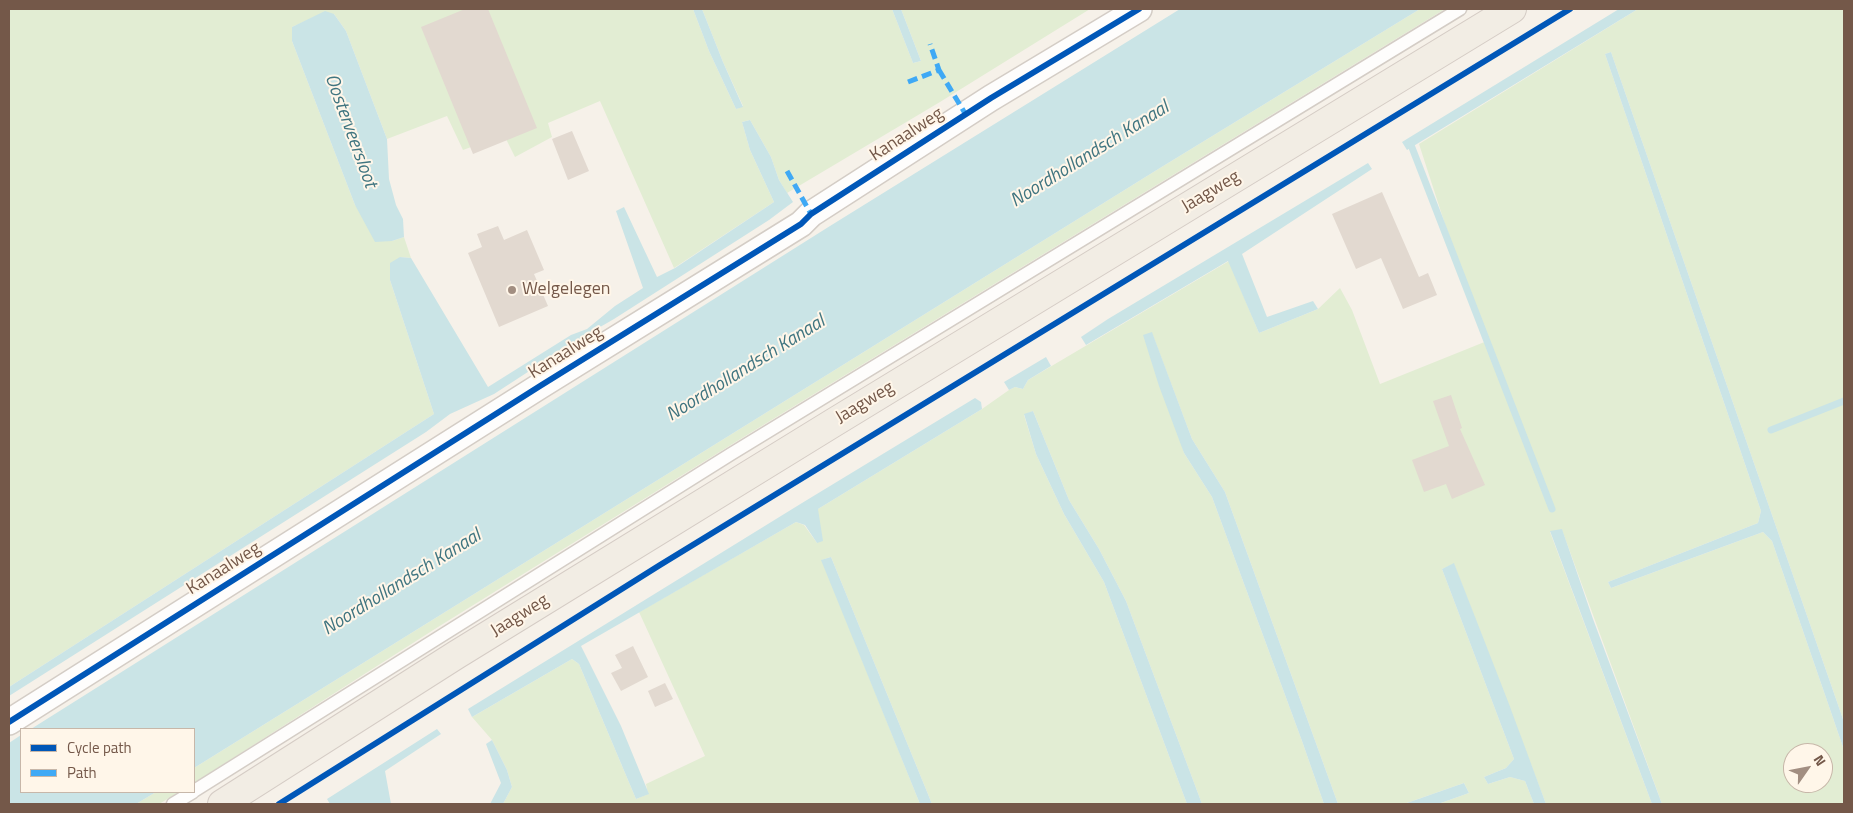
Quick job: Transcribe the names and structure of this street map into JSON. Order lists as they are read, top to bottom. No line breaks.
{"streets":{"main road":["Jaagweg"],"street":["Kanaalweg"]},"water":["Oosterveersloot","Noordhollandsch Kanaal"],"places":["Welgelegen"],"legend":["Cycle path","Path"],"north":"top right"}
